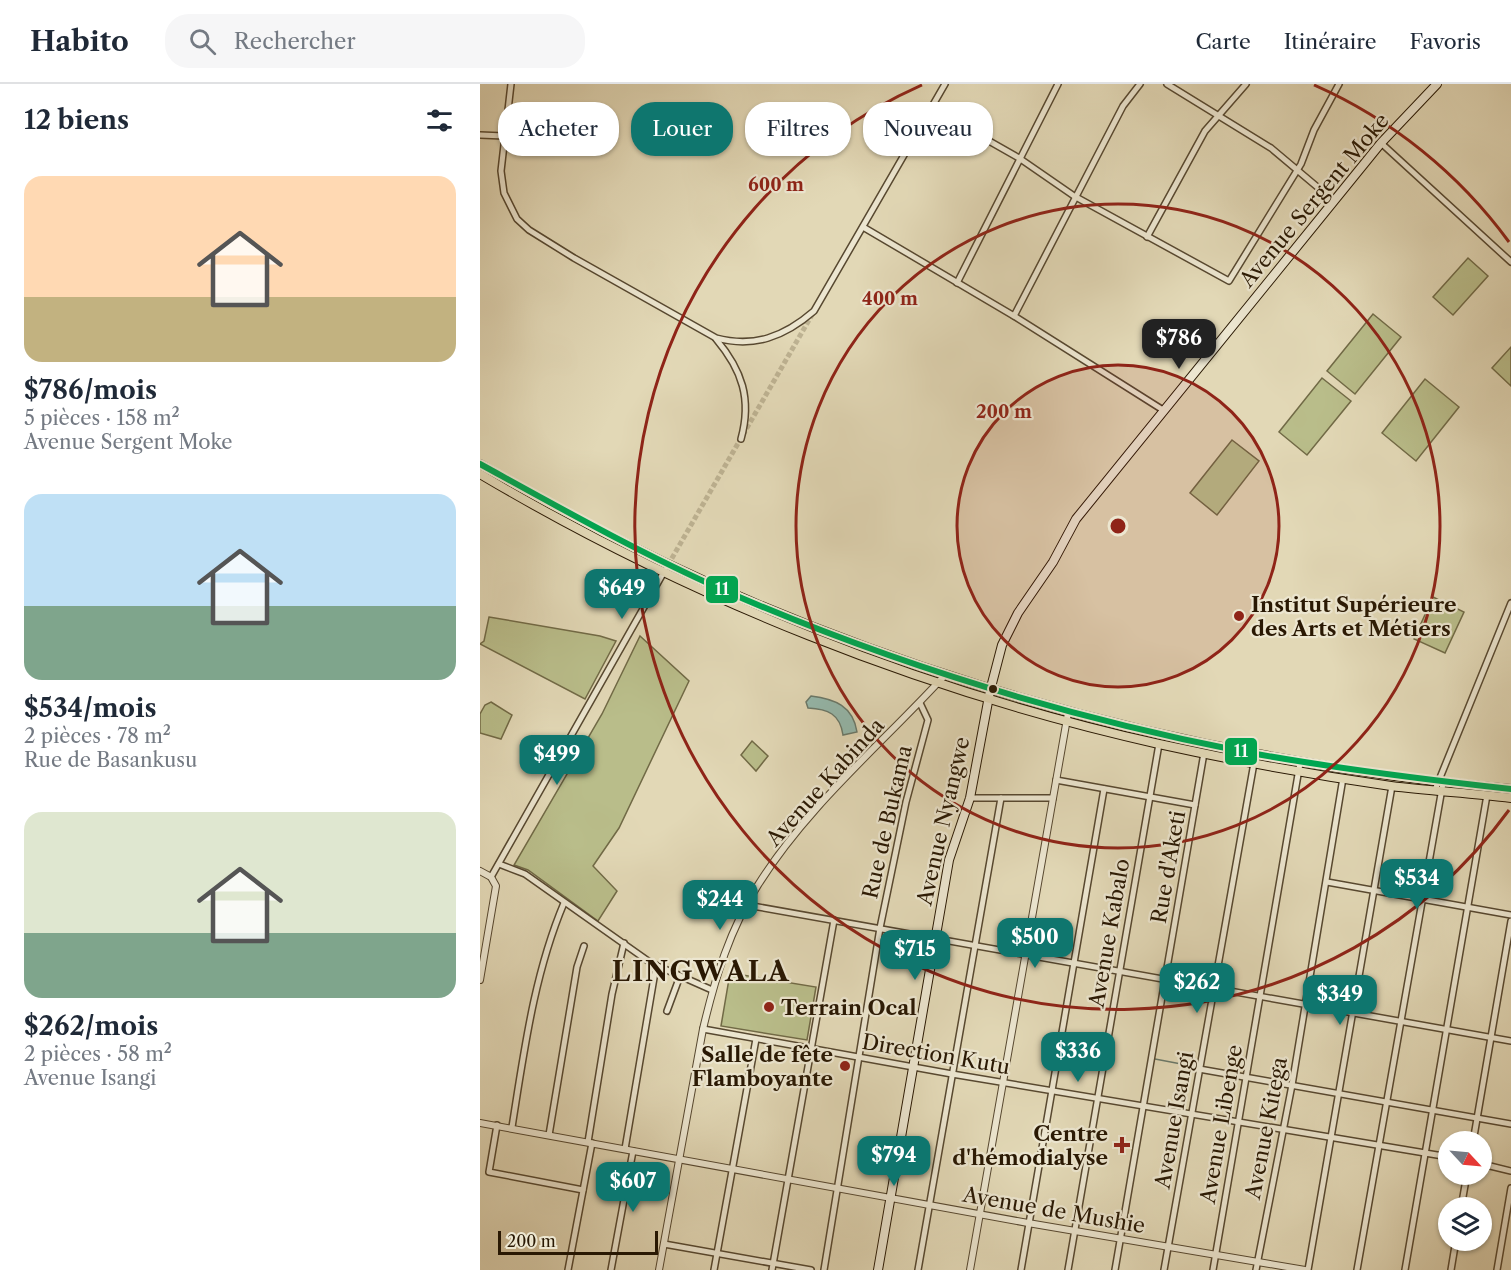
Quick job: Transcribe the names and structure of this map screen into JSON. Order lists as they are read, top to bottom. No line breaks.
{"streets":{"main road":["Avenue Sergent Moke","Avenue Nyangwe"],"street":["Avenue Kabinda","Rue de Bukama","Rue d'Aketi","Avenue Kabalo","Direction Kutu","Avenue Isangi","Avenue Libenge","Avenue Kitega","Avenue de Mushie"]},"crossings":[["Avenue Sergent Moke","Avenue Nyangwe"],["Avenue Kabinda","Rue de Bukama"],["Avenue Kabinda","Direction Kutu"],["Avenue Kabinda","Avenue de Mushie"],["Avenue Nyangwe","Direction Kutu"],["Avenue Nyangwe","Avenue de Mushie"],["Rue de Bukama","Direction Kutu"],["Rue de Bukama","Avenue de Mushie"],["Rue d'Aketi","Direction Kutu"],["Rue d'Aketi","Avenue de Mushie"],["Avenue Kabalo","Direction Kutu"],["Avenue Kabalo","Avenue de Mushie"],["Direction Kutu","Avenue Isangi"],["Direction Kutu","Avenue Libenge"],["Direction Kutu","Avenue Kitega"],["Avenue Isangi","Avenue de Mushie"],["Avenue Libenge","Avenue de Mushie"],["Avenue Kitega","Avenue de Mushie"]],"districts":["LINGWALA"],"places":{"other":["Institut Supérieure des Arts et Métiers","Terrain Ocal","Salle de fête Flamboyante"],"health":["Centre d'hémodialyse"]},"lines":["transit line 11"],"scale_bar":"200 m","north":"bottom right","page":{"header":"Habito","search":"Rechercher","nav":["Carte","Itinéraire","Favoris"],"heading":"12 biens","chip":["Acheter","Louer","Filtres","Nouveau"],"list":[{"name":"$786/mois","note":"5 pièces · 158 m² · Avenue Sergent Moke"},{"name":"$534/mois","note":"2 pièces · 78 m² · Rue de Basankusu"},{"name":"$262/mois","note":"2 pièces · 58 m² · Avenue Isangi"}],"price":["$786","$649","$499","$534","$244","$500","$715","$262","$349","$336","$794","$607"],"scale":"200 m"},"rings":["600 m","400 m","200 m"]}
